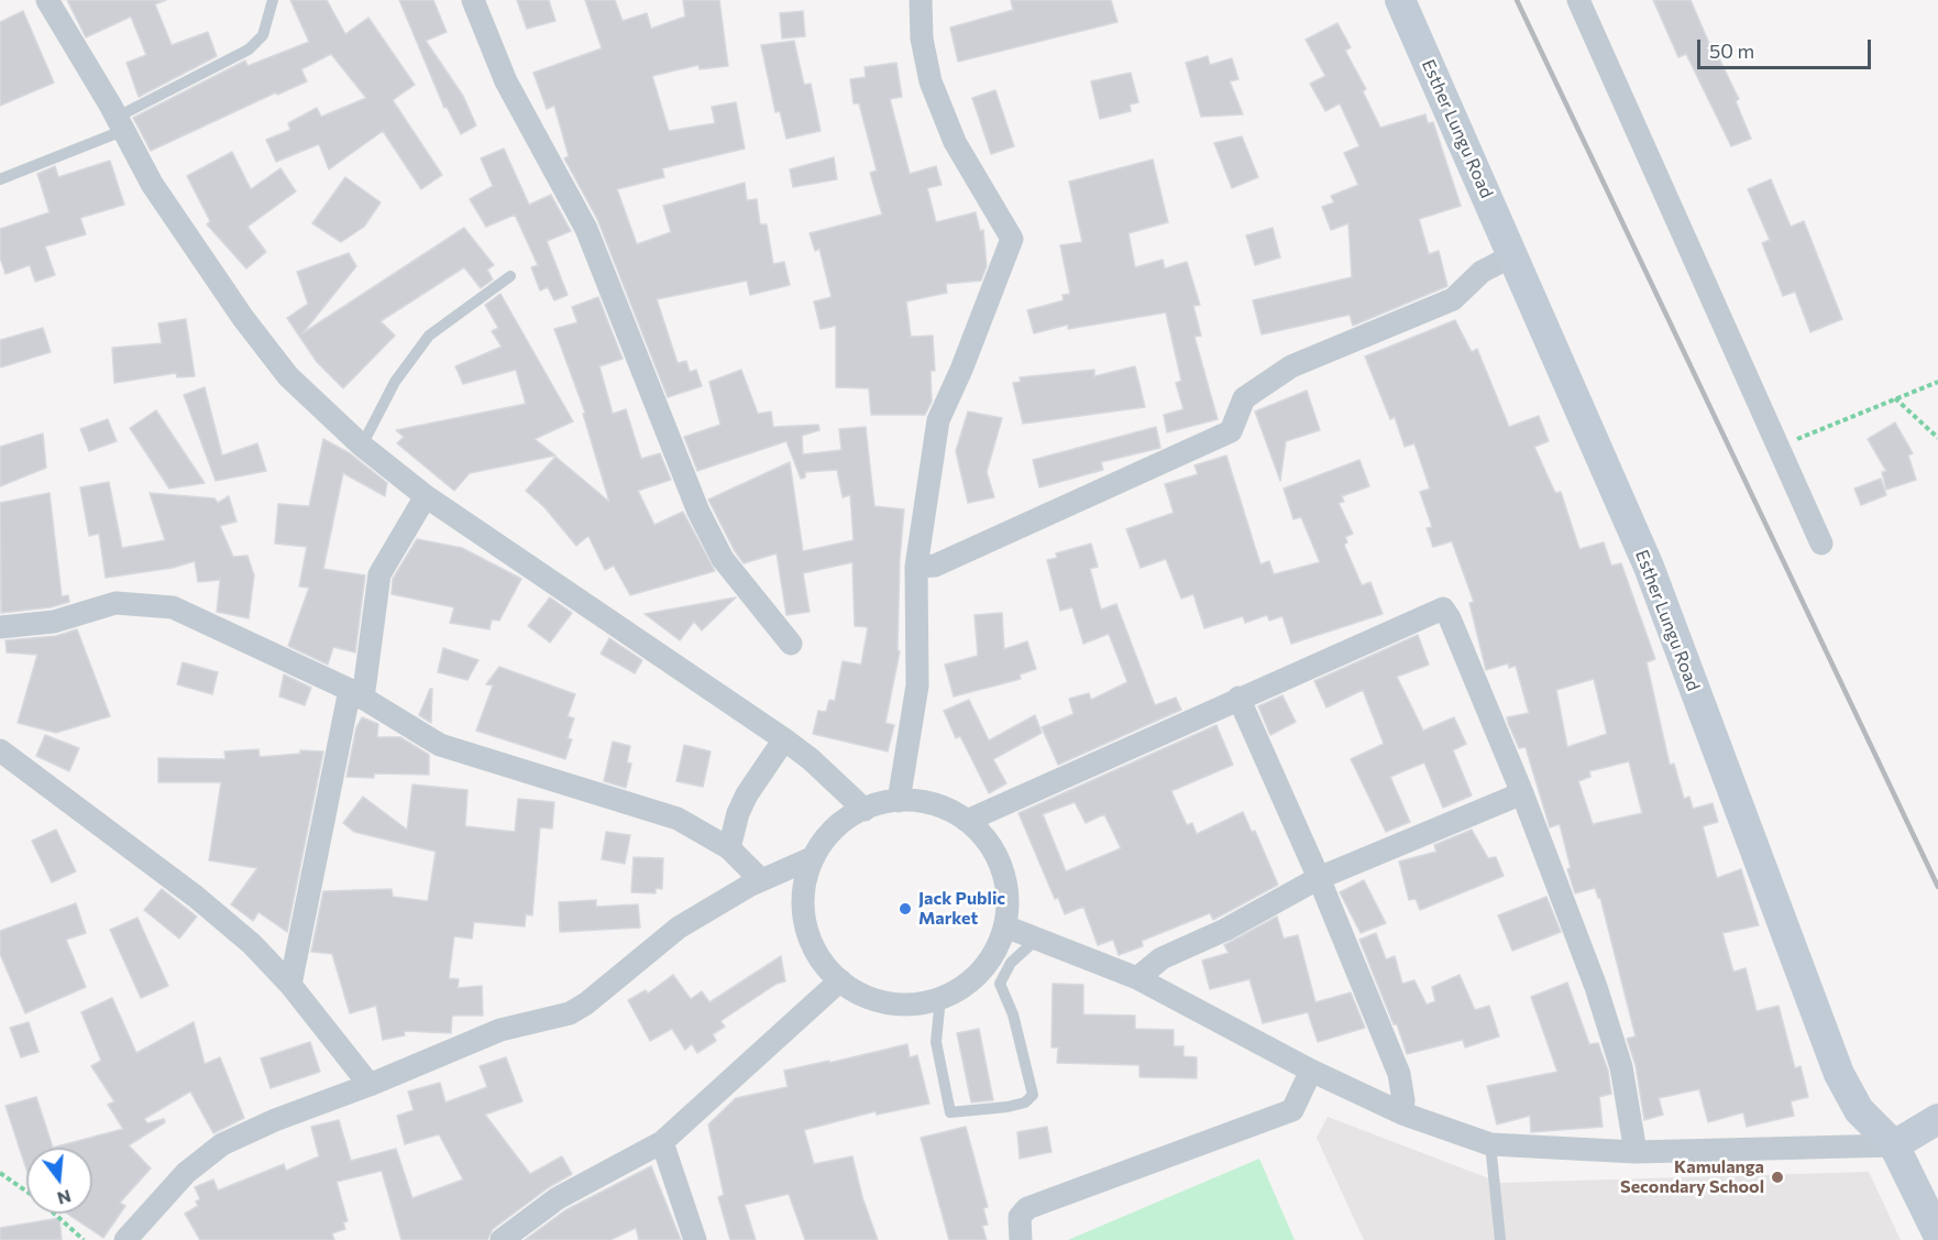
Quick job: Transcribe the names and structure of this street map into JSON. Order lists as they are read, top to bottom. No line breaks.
{"streets":{"street":["Esther Lungu Road"]},"places":["Jack Public Market","Kamulanga Secondary School"],"scale_bar":"50 m","north":"bottom"}
